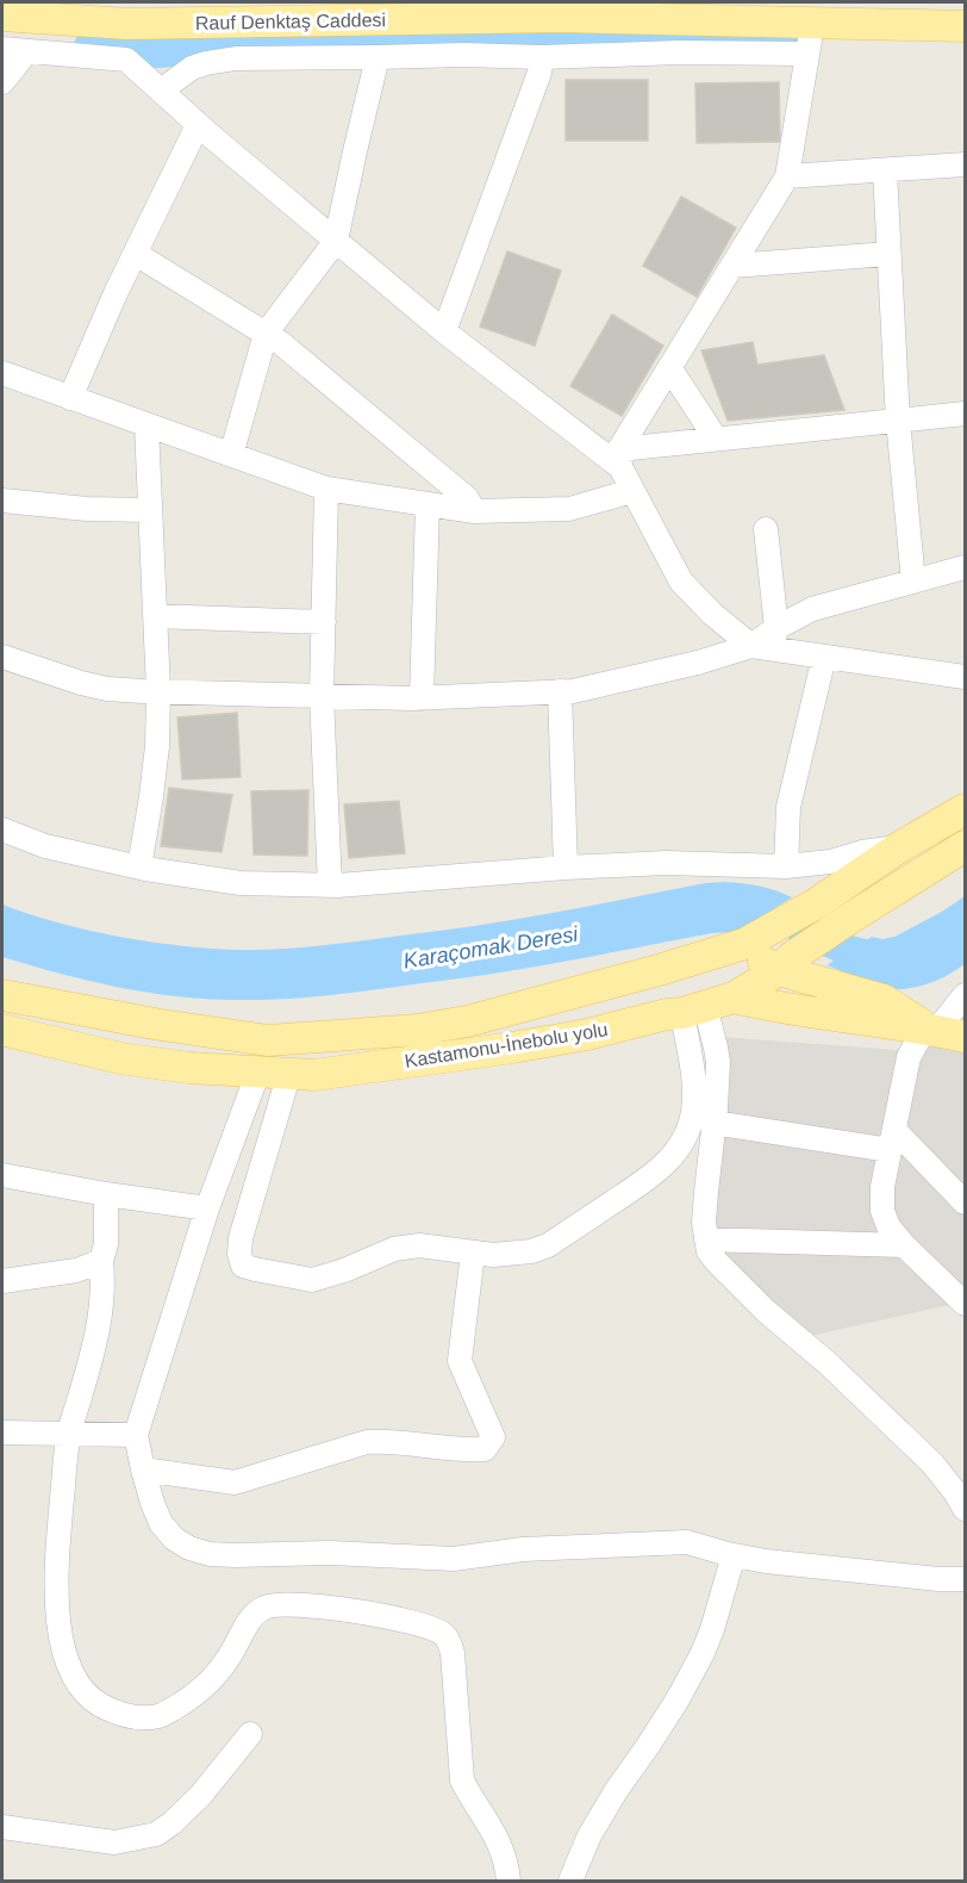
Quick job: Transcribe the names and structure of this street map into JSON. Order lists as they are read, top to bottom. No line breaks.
{"streets":{"main road":["Rauf Denktaş Caddesi","Kastamonu-İnebolu yolu"]},"water":["Karaçomak Deresi"]}
